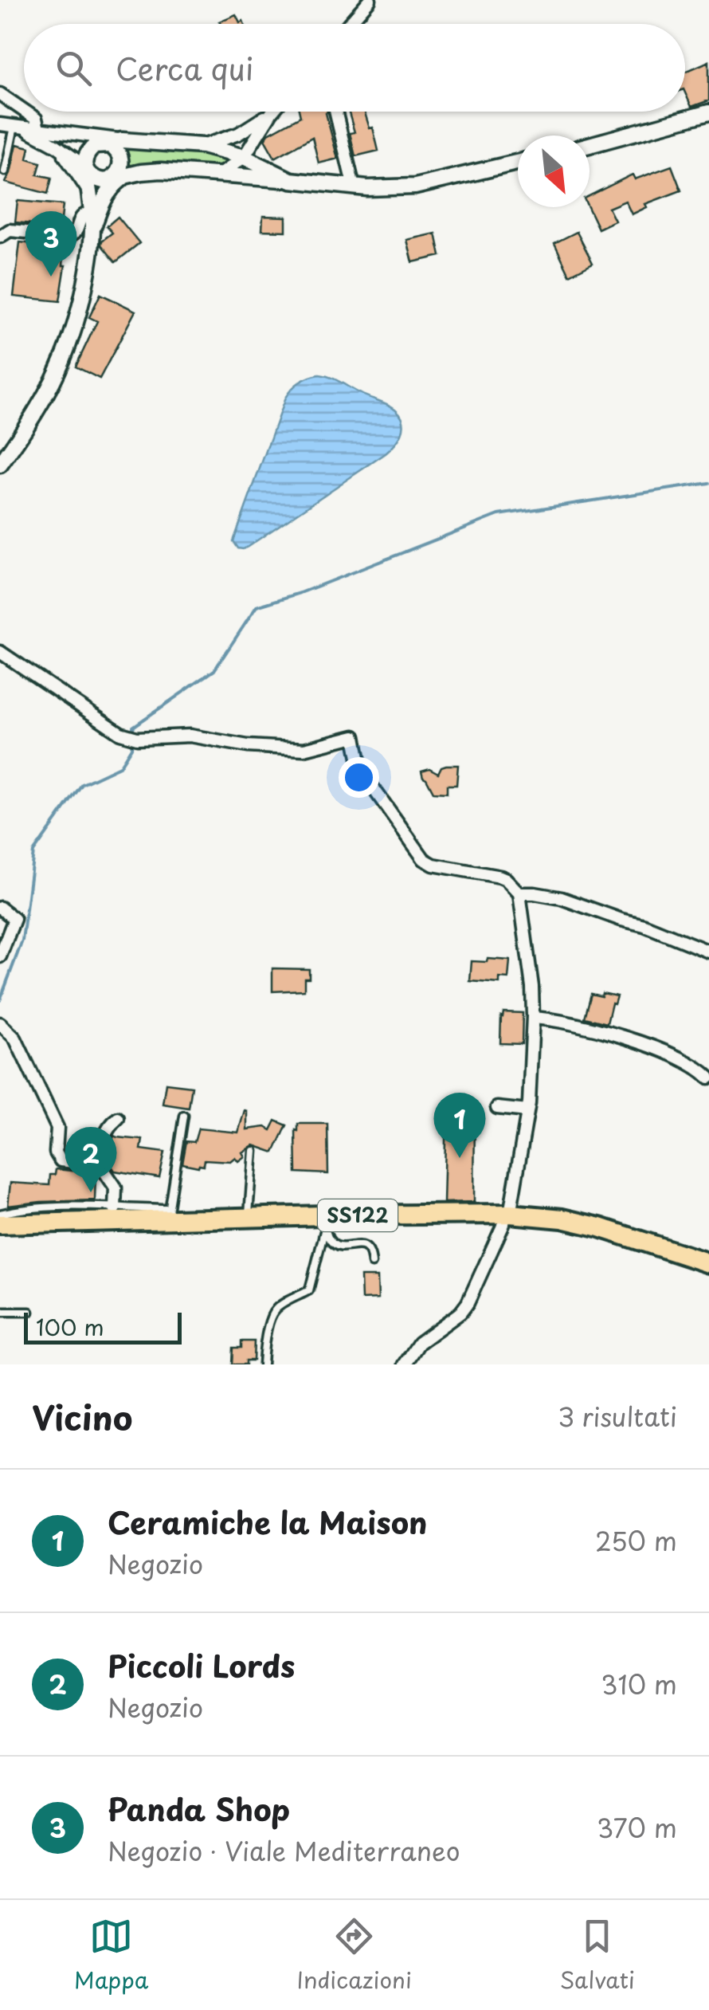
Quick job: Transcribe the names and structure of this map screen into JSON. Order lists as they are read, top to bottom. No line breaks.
{"streets":{"main road":["SS122"]},"scale_bar":"100 m","north":"bottom right","page":{"search":"Cerca qui","pins":["3","1","2"],"scale":"100 m","heading":["Vicino","3 risultati"],"list":[{"mark":"1","name":"Ceramiche la Maison","note":"Negozio","value":"250 m"},{"mark":"2","name":"Piccoli Lords","note":"Negozio","value":"310 m"},{"mark":"3","name":"Panda Shop","note":"Negozio · Viale Mediterraneo","value":"370 m"}],"nav":["Mappa","Indicazioni","Salvati"]}}
